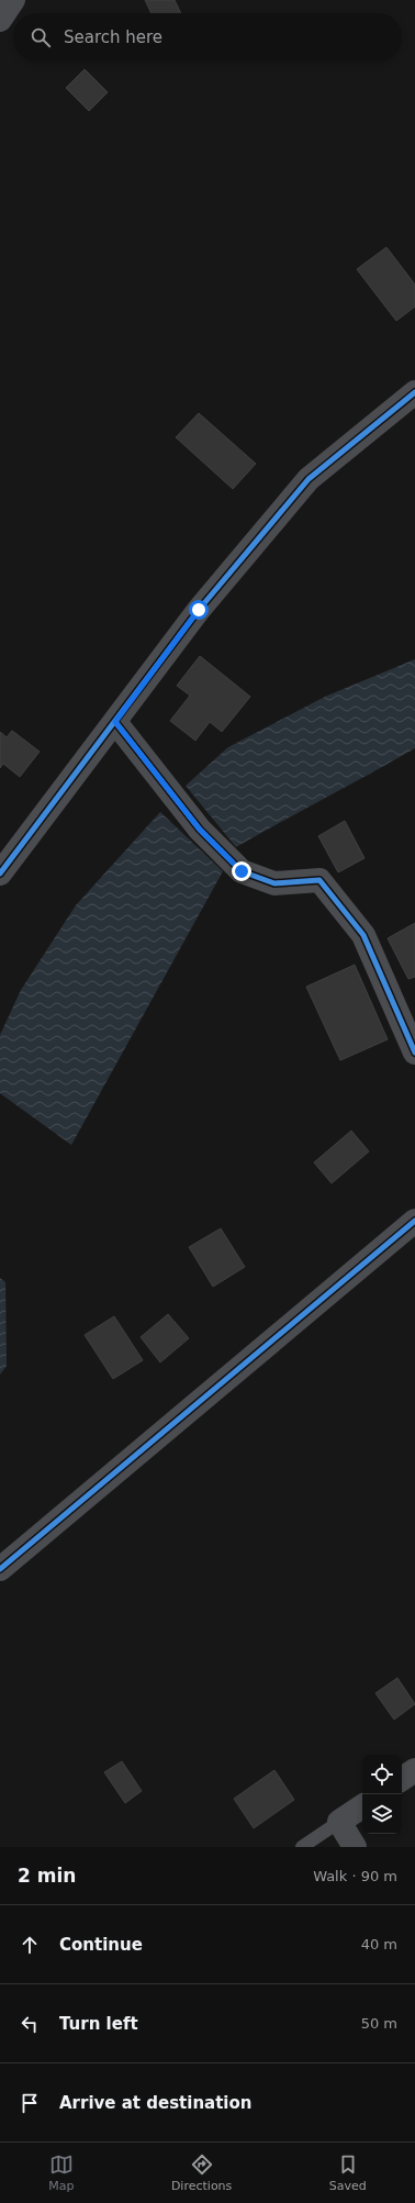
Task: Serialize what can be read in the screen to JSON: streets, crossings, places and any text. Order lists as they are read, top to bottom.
{
  "page": {
    "search": "Search here",
    "heading": ["2 min", "Walk · 90 m"],
    "list": [
      ["Continue", "40 m"],
      ["Turn left", "50 m"],
      "Arrive at destination"
    ],
    "nav": ["Map", "Directions", "Saved"]
  }
}
